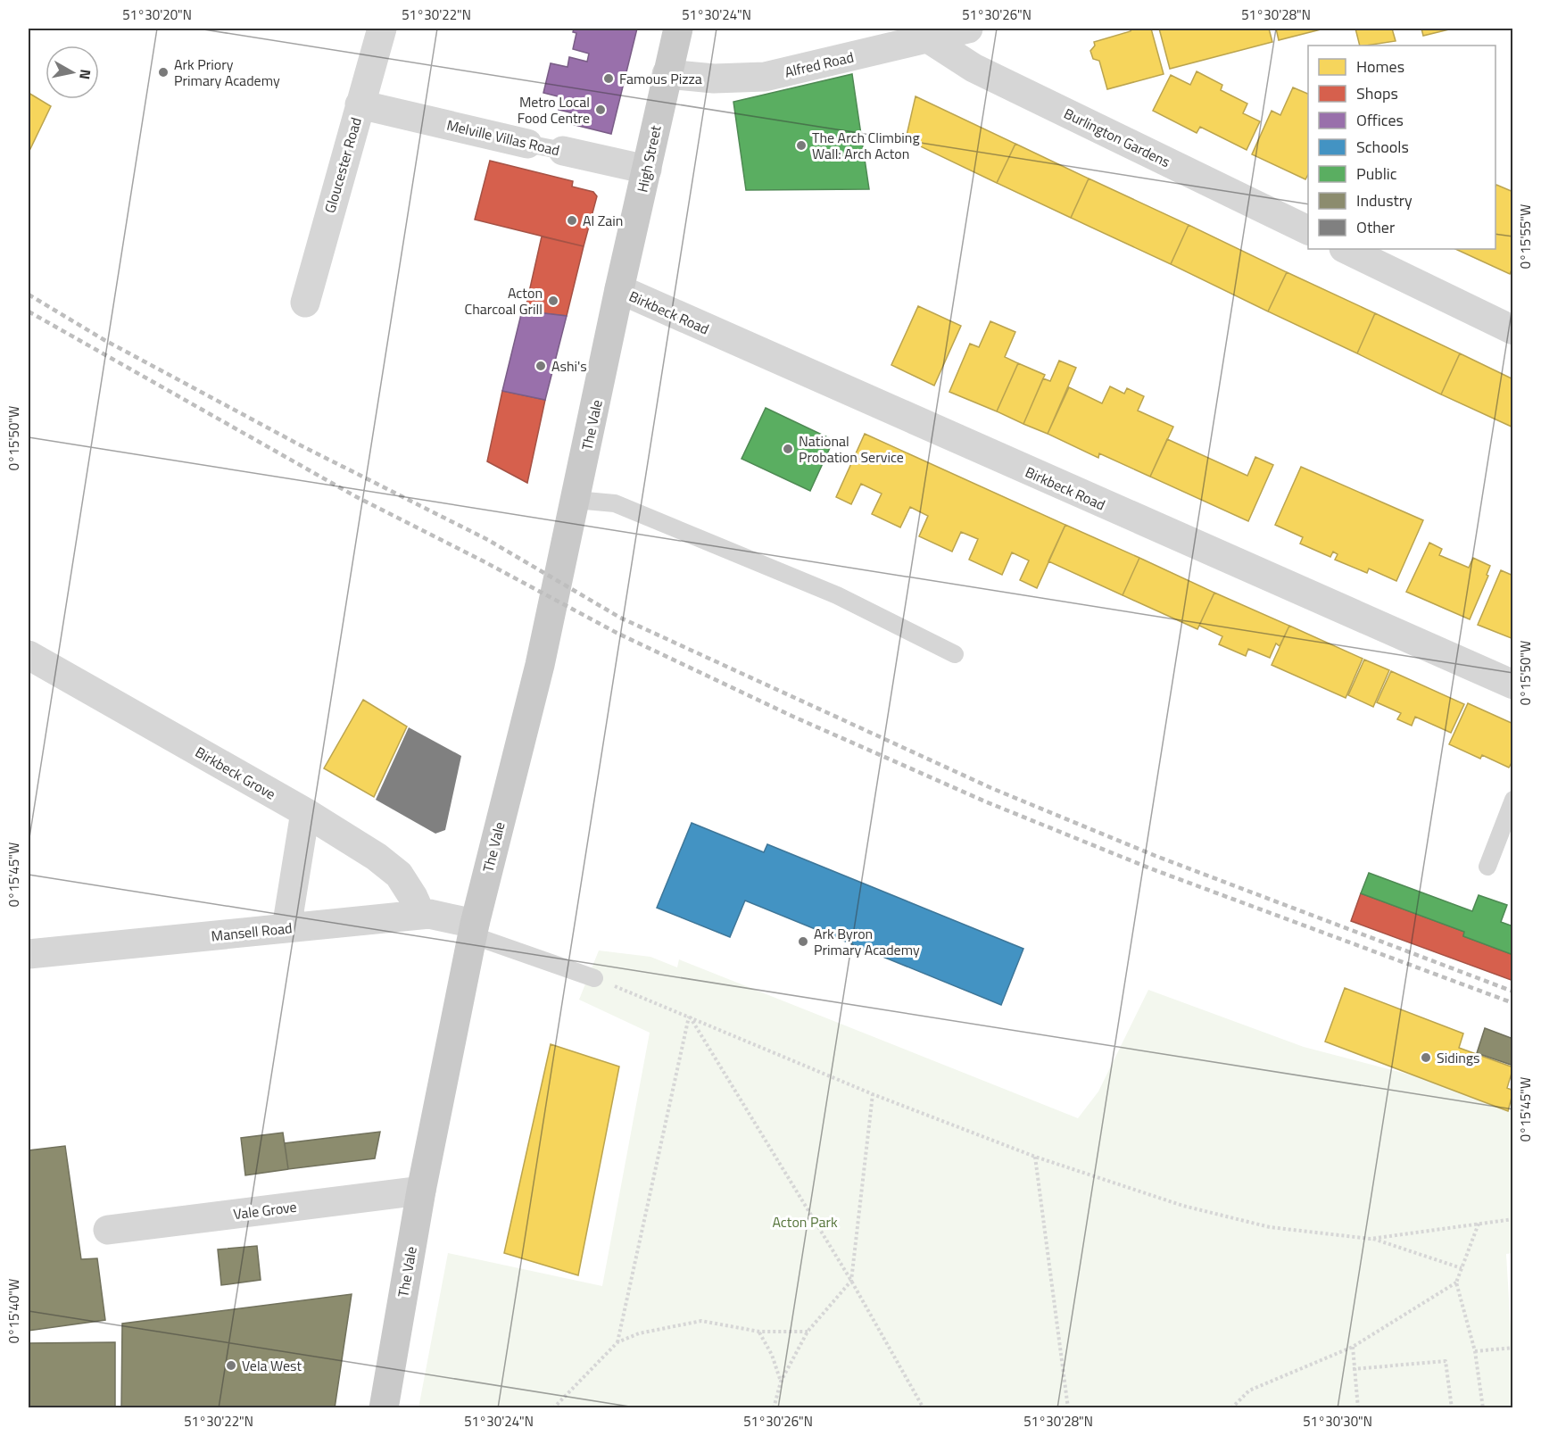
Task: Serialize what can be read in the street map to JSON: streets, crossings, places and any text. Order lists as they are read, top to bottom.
{
  "streets": {
    "main road": ["High Street", "The Vale"],
    "street": [
      "Alfred Road",
      "Melville Villas Road",
      "Burlington Gardens",
      "Gloucester Road",
      "Birkbeck Road",
      "Birkbeck Grove",
      "Mansell Road",
      "Vale Grove"
    ]
  },
  "crossings": [
    ["Alfred Road", "Burlington Gardens"],
    ["Alfred Road", "High Street"],
    ["Melville Villas Road", "High Street"],
    ["Melville Villas Road", "Gloucester Road"],
    ["High Street", "Birkbeck Road"],
    ["High Street", "The Vale"],
    ["Birkbeck Road", "The Vale"],
    ["The Vale", "Mansell Road"],
    ["The Vale", "Vale Grove"],
    ["Birkbeck Grove", "Mansell Road"]
  ],
  "parks": ["Acton Park"],
  "places": [
    "Ark Priory Primary Academy",
    "Famous Pizza",
    "Metro Local Food Centre",
    "The Arch Climbing Wall: Arch Acton",
    "Al Zain",
    "Acton Charcoal Grill",
    "Ashi's",
    "National Probation Service",
    "Ark Byron Primary Academy",
    "Sidings",
    "Vela West"
  ],
  "legend": [
    "Homes",
    "Shops",
    "Offices",
    "Schools",
    "Public",
    "Industry",
    "Other"
  ],
  "north": "right",
  "coordinates": [
    "51°30'20\"N",
    "51°30'22\"N",
    "51°30'24\"N",
    "51°30'26\"N",
    "51°30'28\"N",
    "0°15'55\"W",
    "0°15'50\"W",
    "0°15'45\"W",
    "0°15'40\"W",
    "51°30'30\"N"
  ]
}
